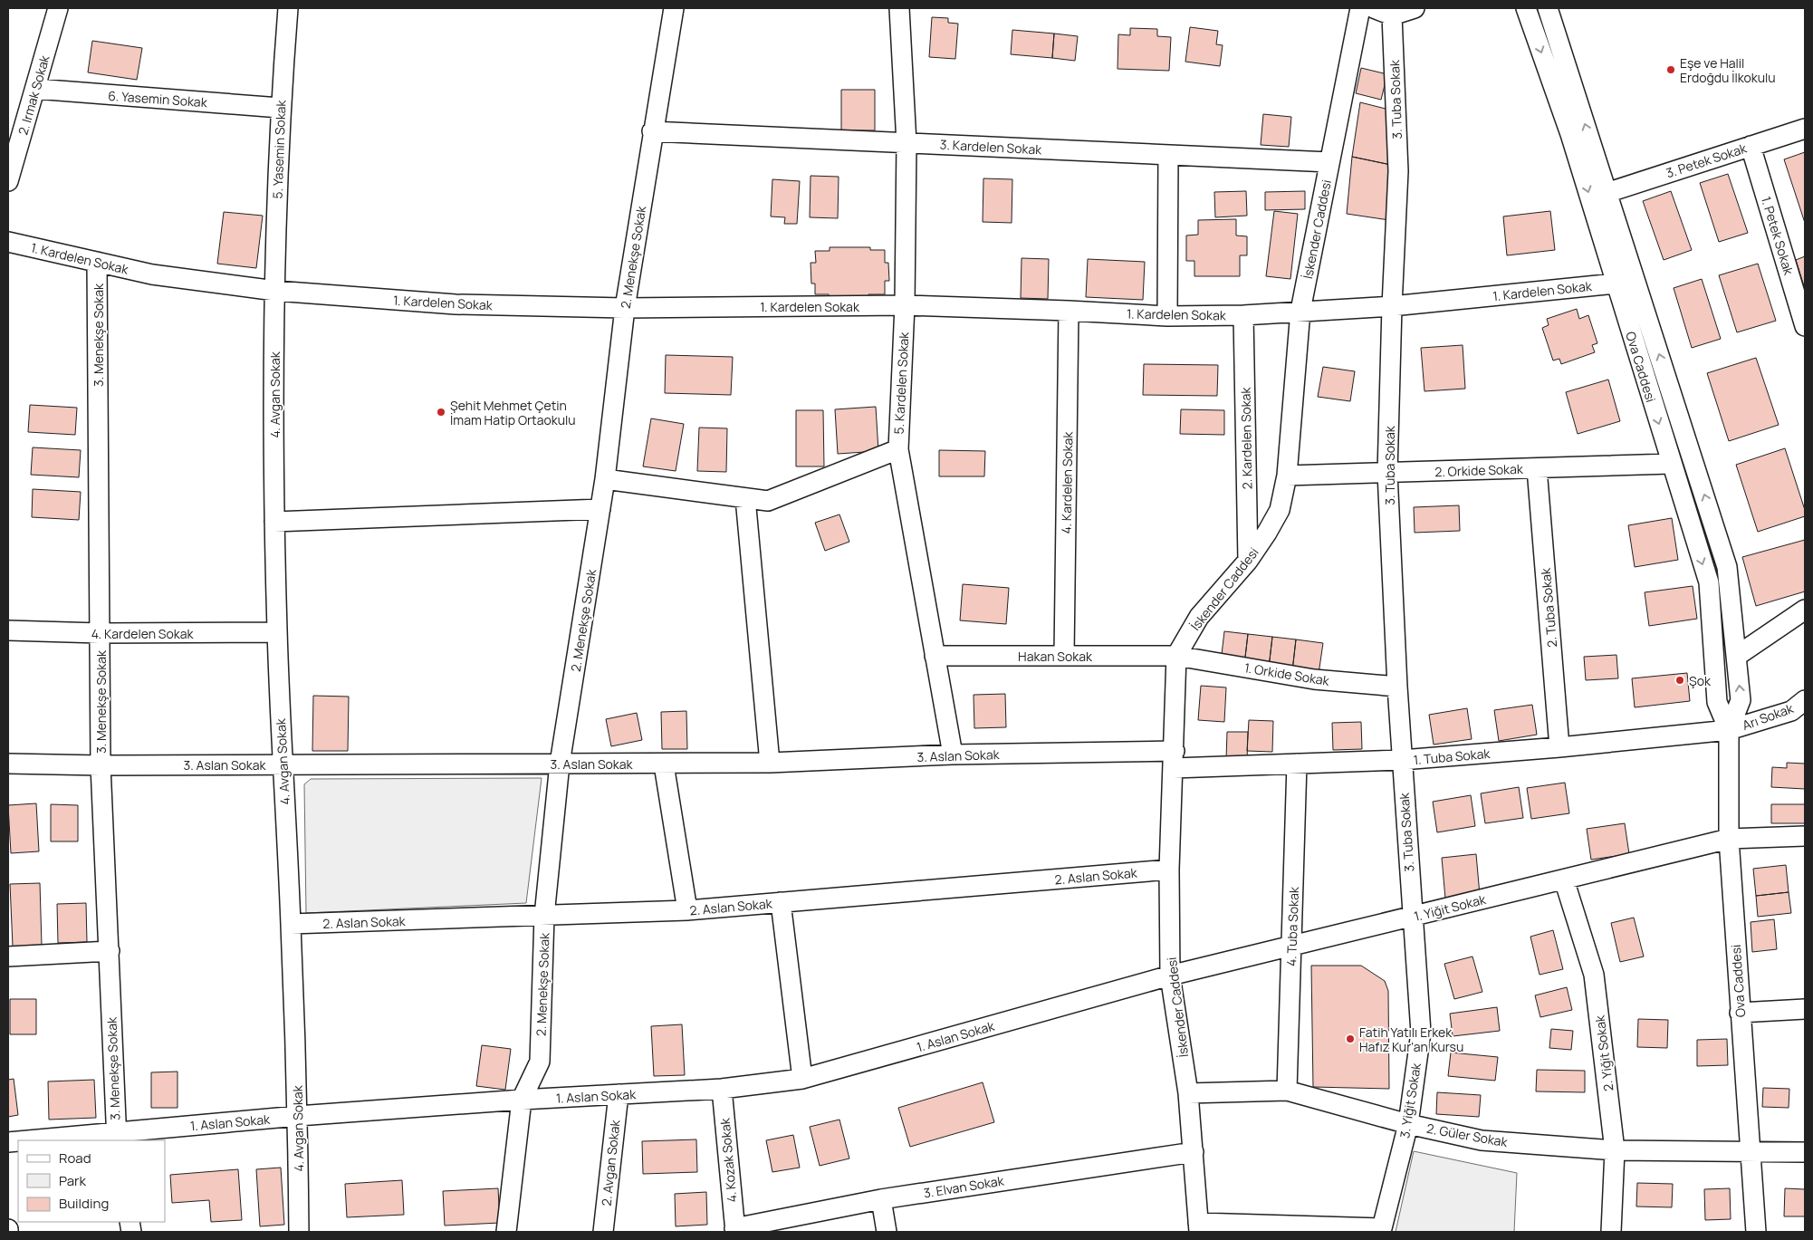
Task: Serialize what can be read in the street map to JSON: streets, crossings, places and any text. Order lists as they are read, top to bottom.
{
  "streets": {
    "street": [
      "2. Irmak Sokak",
      "6. Yasemin Sokak",
      "3. Tuba Sokak",
      "3. Kardelen Sokak",
      "5. Yasemin Sokak",
      "3. Petek Sokak",
      "İskender Caddesi",
      "1. Petek Sokak",
      "2. Menekşe Sokak",
      "1. Kardelen Sokak",
      "3. Menekşe Sokak",
      "Ova Caddesi",
      "5. Kardelen Sokak",
      "4. Avgan Sokak",
      "2. Kardelen Sokak",
      "2. Orkide Sokak",
      "4. Kardelen Sokak",
      "2. Tuba Sokak",
      "Hakan Sokak",
      "1. Orkide Sokak",
      "Arı Sokak",
      "3. Aslan Sokak",
      "1. Tuba Sokak",
      "2. Aslan Sokak",
      "1. Yiğit Sokak",
      "4. Tuba Sokak",
      "1. Aslan Sokak",
      "2. Yiğit Sokak",
      "3. Yiğit Sokak",
      "2. Güler Sokak",
      "4. Kozak Sokak",
      "2. Avgan Sokak",
      "3. Elvan Sokak"
    ]
  },
  "crossings": [
    ["2. Irmak Sokak", "6. Yasemin Sokak"],
    ["6. Yasemin Sokak", "5. Yasemin Sokak"],
    ["3. Tuba Sokak", "1. Kardelen Sokak"],
    ["3. Tuba Sokak", "2. Orkide Sokak"],
    ["3. Tuba Sokak", "1. Orkide Sokak"],
    ["3. Tuba Sokak", "1. Tuba Sokak"],
    ["3. Tuba Sokak", "1. Yiğit Sokak"],
    ["3. Tuba Sokak", "3. Yiğit Sokak"],
    ["3. Kardelen Sokak", "İskender Caddesi"],
    ["3. Kardelen Sokak", "2. Menekşe Sokak"],
    ["3. Kardelen Sokak", "5. Kardelen Sokak"],
    ["5. Yasemin Sokak", "1. Kardelen Sokak"],
    ["5. Yasemin Sokak", "4. Avgan Sokak"],
    ["3. Petek Sokak", "1. Petek Sokak"],
    ["3. Petek Sokak", "Ova Caddesi"],
    ["İskender Caddesi", "1. Kardelen Sokak"],
    ["İskender Caddesi", "2. Kardelen Sokak"],
    ["İskender Caddesi", "2. Orkide Sokak"],
    ["İskender Caddesi", "Hakan Sokak"],
    ["İskender Caddesi", "1. Orkide Sokak"],
    ["İskender Caddesi", "3. Aslan Sokak"],
    ["İskender Caddesi", "1. Tuba Sokak"],
    ["İskender Caddesi", "2. Aslan Sokak"],
    ["İskender Caddesi", "1. Yiğit Sokak"],
    ["İskender Caddesi", "1. Aslan Sokak"],
    ["İskender Caddesi", "3. Yiğit Sokak"],
    ["İskender Caddesi", "2. Güler Sokak"],
    ["İskender Caddesi", "3. Elvan Sokak"],
    ["2. Menekşe Sokak", "1. Kardelen Sokak"],
    ["2. Menekşe Sokak", "3. Aslan Sokak"],
    ["2. Menekşe Sokak", "2. Aslan Sokak"],
    ["2. Menekşe Sokak", "1. Aslan Sokak"],
    ["1. Kardelen Sokak", "3. Menekşe Sokak"],
    ["1. Kardelen Sokak", "Ova Caddesi"],
    ["1. Kardelen Sokak", "5. Kardelen Sokak"],
    ["1. Kardelen Sokak", "4. Avgan Sokak"],
    ["1. Kardelen Sokak", "2. Kardelen Sokak"],
    ["1. Kardelen Sokak", "4. Kardelen Sokak"],
    ["3. Menekşe Sokak", "4. Kardelen Sokak"],
    ["3. Menekşe Sokak", "3. Aslan Sokak"],
    ["3. Menekşe Sokak", "1. Aslan Sokak"],
    ["Ova Caddesi", "2. Orkide Sokak"],
    ["Ova Caddesi", "Arı Sokak"],
    ["Ova Caddesi", "1. Tuba Sokak"],
    ["Ova Caddesi", "1. Yiğit Sokak"],
    ["Ova Caddesi", "2. Güler Sokak"],
    ["5. Kardelen Sokak", "Hakan Sokak"],
    ["5. Kardelen Sokak", "3. Aslan Sokak"],
    ["4. Avgan Sokak", "4. Kardelen Sokak"],
    ["4. Avgan Sokak", "3. Aslan Sokak"],
    ["4. Avgan Sokak", "2. Aslan Sokak"],
    ["4. Avgan Sokak", "1. Aslan Sokak"],
    ["2. Orkide Sokak", "2. Tuba Sokak"],
    ["4. Kardelen Sokak", "Hakan Sokak"],
    ["2. Tuba Sokak", "1. Tuba Sokak"],
    ["Hakan Sokak", "1. Orkide Sokak"],
    ["Arı Sokak", "1. Tuba Sokak"],
    ["3. Aslan Sokak", "1. Tuba Sokak"],
    ["1. Tuba Sokak", "4. Tuba Sokak"],
    ["1. Yiğit Sokak", "4. Tuba Sokak"],
    ["1. Yiğit Sokak", "1. Aslan Sokak"],
    ["1. Yiğit Sokak", "2. Yiğit Sokak"],
    ["1. Yiğit Sokak", "3. Yiğit Sokak"],
    ["4. Tuba Sokak", "2. Güler Sokak"],
    ["1. Aslan Sokak", "4. Kozak Sokak"],
    ["1. Aslan Sokak", "2. Avgan Sokak"],
    ["2. Yiğit Sokak", "2. Güler Sokak"],
    ["3. Yiğit Sokak", "2. Güler Sokak"],
    ["4. Kozak Sokak", "3. Elvan Sokak"]
  ],
  "places": [
    "Eşe ve Halil Erdoğdu İlkokulu",
    "Şehit Mehmet Çetin İmam Hatip Ortaokulu",
    "Şok",
    "Fatih Yatılı Erkek Hafız Kur'an Kursu"
  ],
  "legend": ["Road", "Park", "Building"]
}
